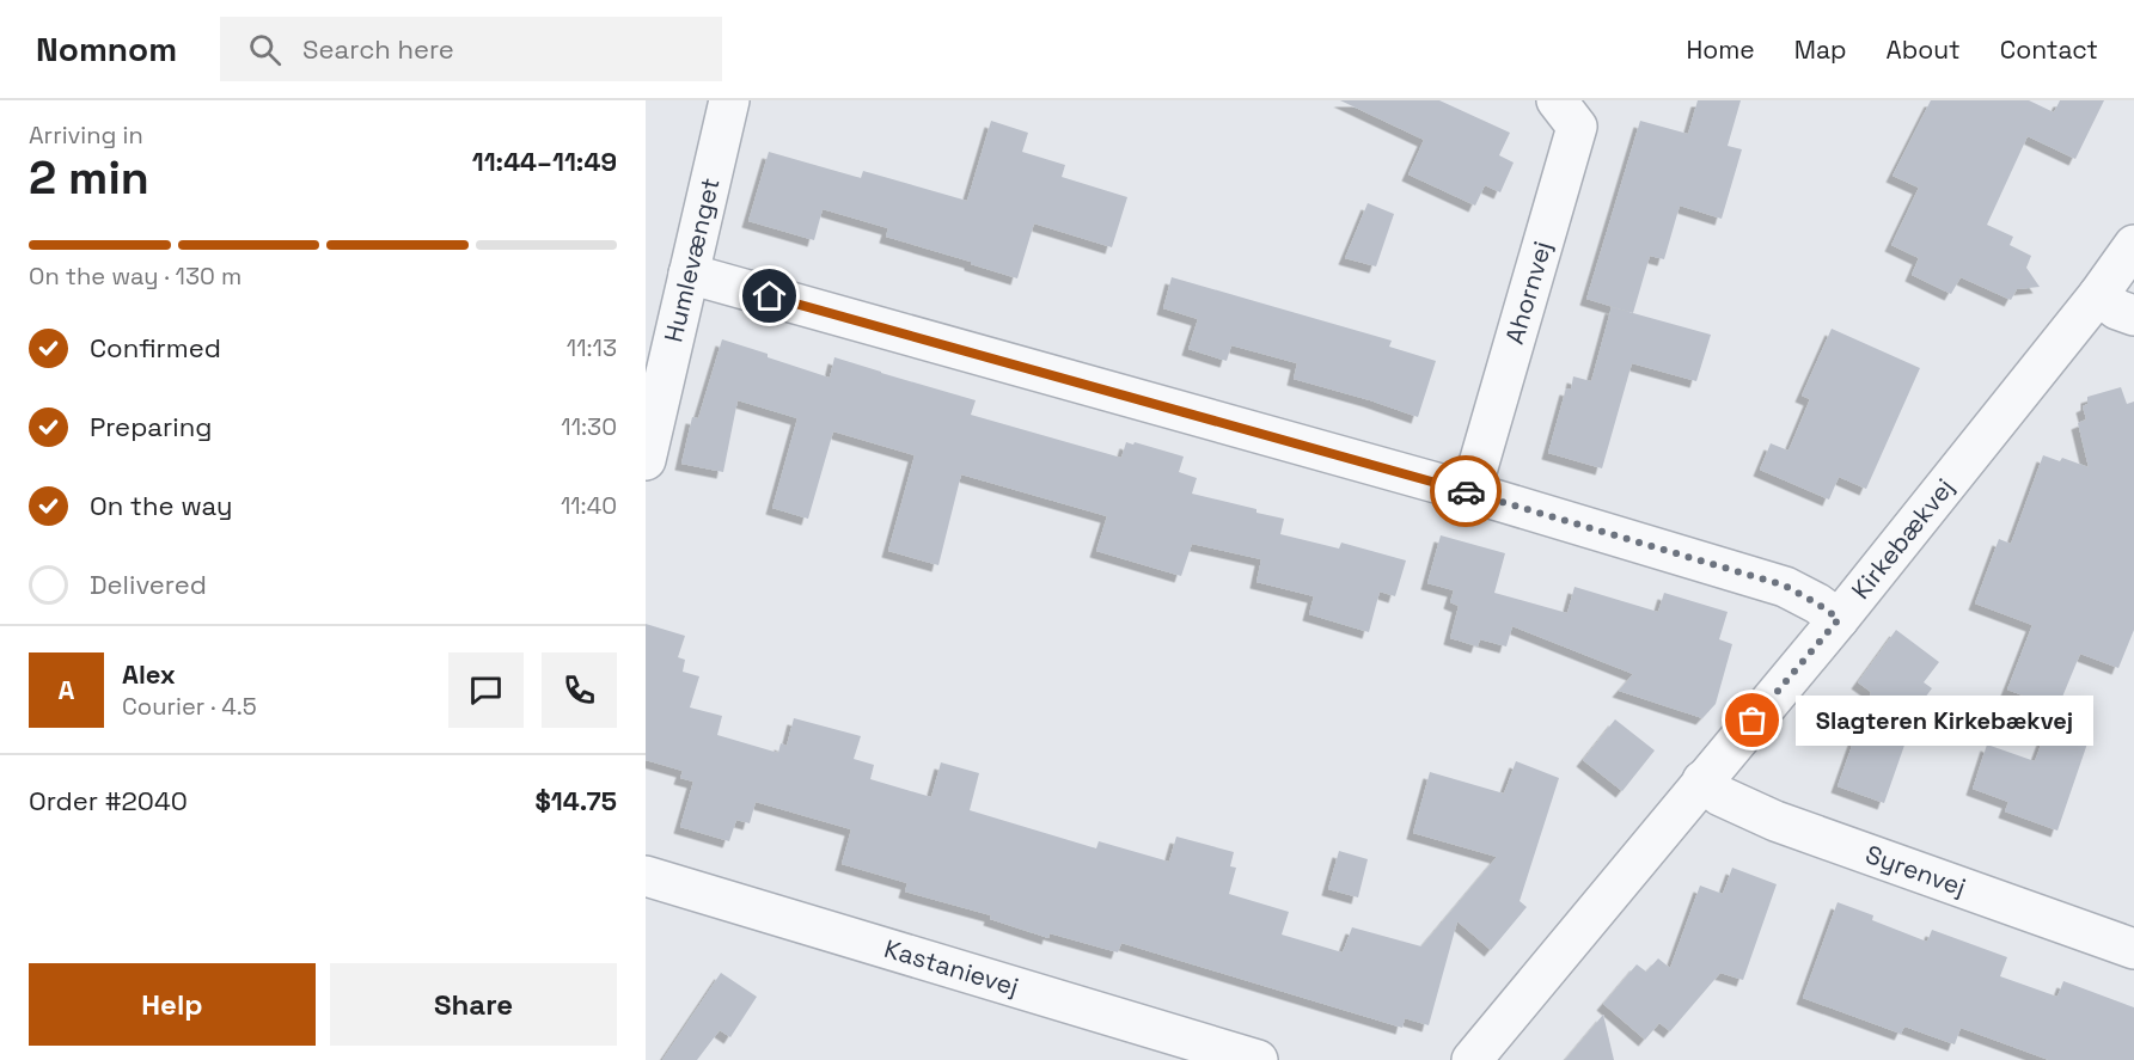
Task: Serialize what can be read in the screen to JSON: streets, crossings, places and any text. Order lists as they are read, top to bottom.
{
  "streets": {
    "street": [
      "Humlevænget",
      "Ahornvej",
      "Kirkebækvej",
      "Syrenvej",
      "Kastanievej"
    ]
  },
  "crossings": [
    ["Kirkebækvej", "Syrenvej"]
  ],
  "places": ["Slagteren Kirkebækvej"],
  "page": {
    "header": "Nomnom",
    "search": "Search here",
    "nav": [
      "Home",
      "Map",
      "About",
      "Contact"
    ],
    "heading": ["2 min", "Arriving in", "11:44–11:49"],
    "panel": [
      "Alex",
      "Courier · 4.5",
      "Order #2040",
      "$14.75"
    ],
    "bar": "On the way · 130 m",
    "list": [
      ["Confirmed", "11:13"],
      ["Preparing", "11:30"],
      ["On the way", "11:40"],
      "Delivered"
    ],
    "round": "A",
    "bubble": "Slagteren Kirkebækvej",
    "buttons": ["Help", "Share"]
  }
}
